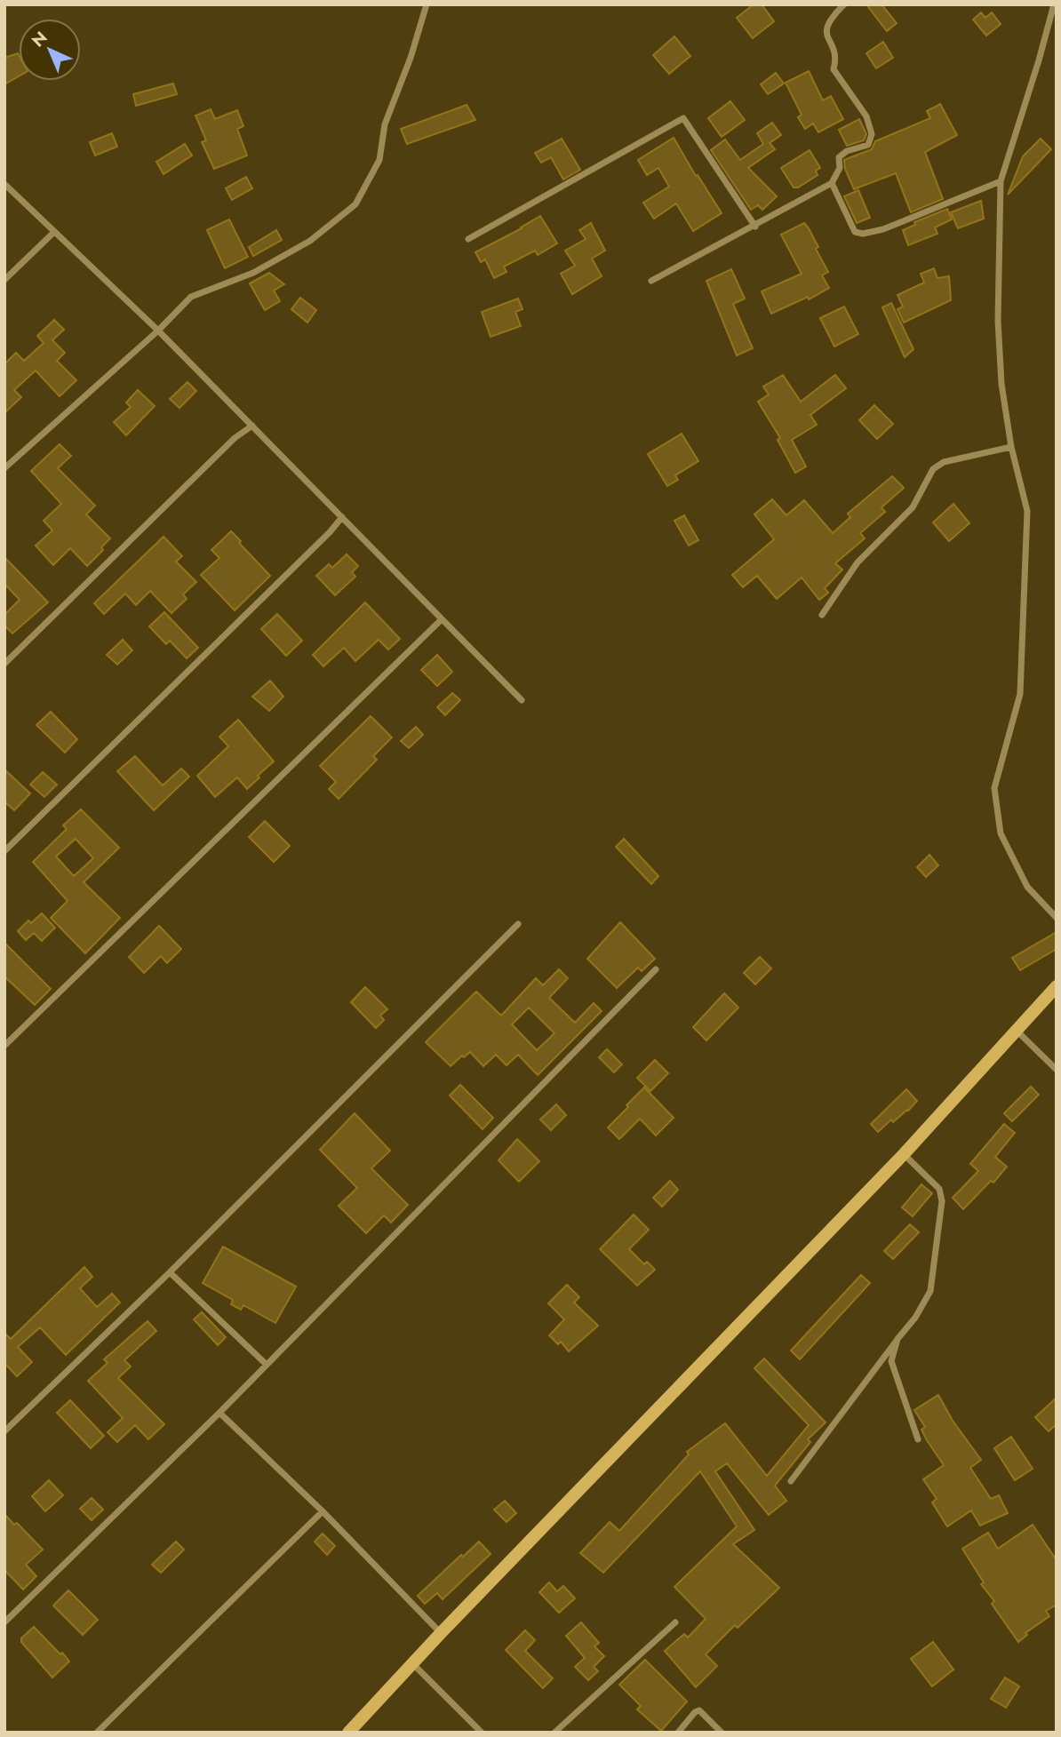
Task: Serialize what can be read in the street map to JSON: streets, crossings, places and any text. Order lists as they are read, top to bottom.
{
  "north": "top left"
}
